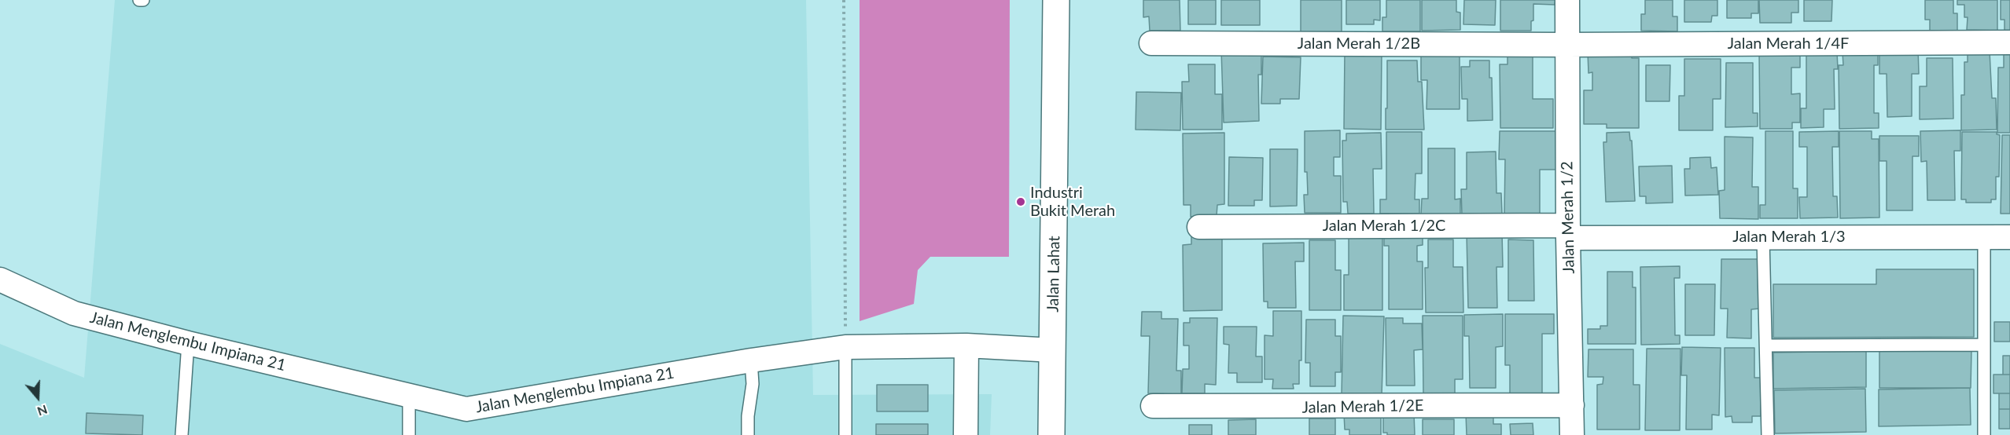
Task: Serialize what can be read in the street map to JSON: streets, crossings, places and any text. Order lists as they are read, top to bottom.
{
  "streets": {
    "main road": ["Jalan Lahat"],
    "street": [
      "Jalan Merah 1/2B",
      "Jalan Merah 1/4F",
      "Jalan Merah 1/2",
      "Jalan Merah 1/2C",
      "Jalan Merah 1/3",
      "Jalan Menglembu Impiana 21",
      "Jalan Merah 1/2E"
    ]
  },
  "crossings": [
    ["Jalan Merah 1/2B", "Jalan Merah 1/4F"],
    ["Jalan Merah 1/2B", "Jalan Merah 1/2"],
    ["Jalan Merah 1/4F", "Jalan Merah 1/2"],
    ["Jalan Merah 1/2", "Jalan Merah 1/2C"],
    ["Jalan Merah 1/2", "Jalan Merah 1/3"],
    ["Jalan Merah 1/2", "Jalan Merah 1/2E"],
    ["Jalan Merah 1/2C", "Jalan Merah 1/3"],
    ["Jalan Lahat", "Jalan Menglembu Impiana 21"]
  ],
  "places": ["Industri Bukit Merah"],
  "north": "bottom"
}
